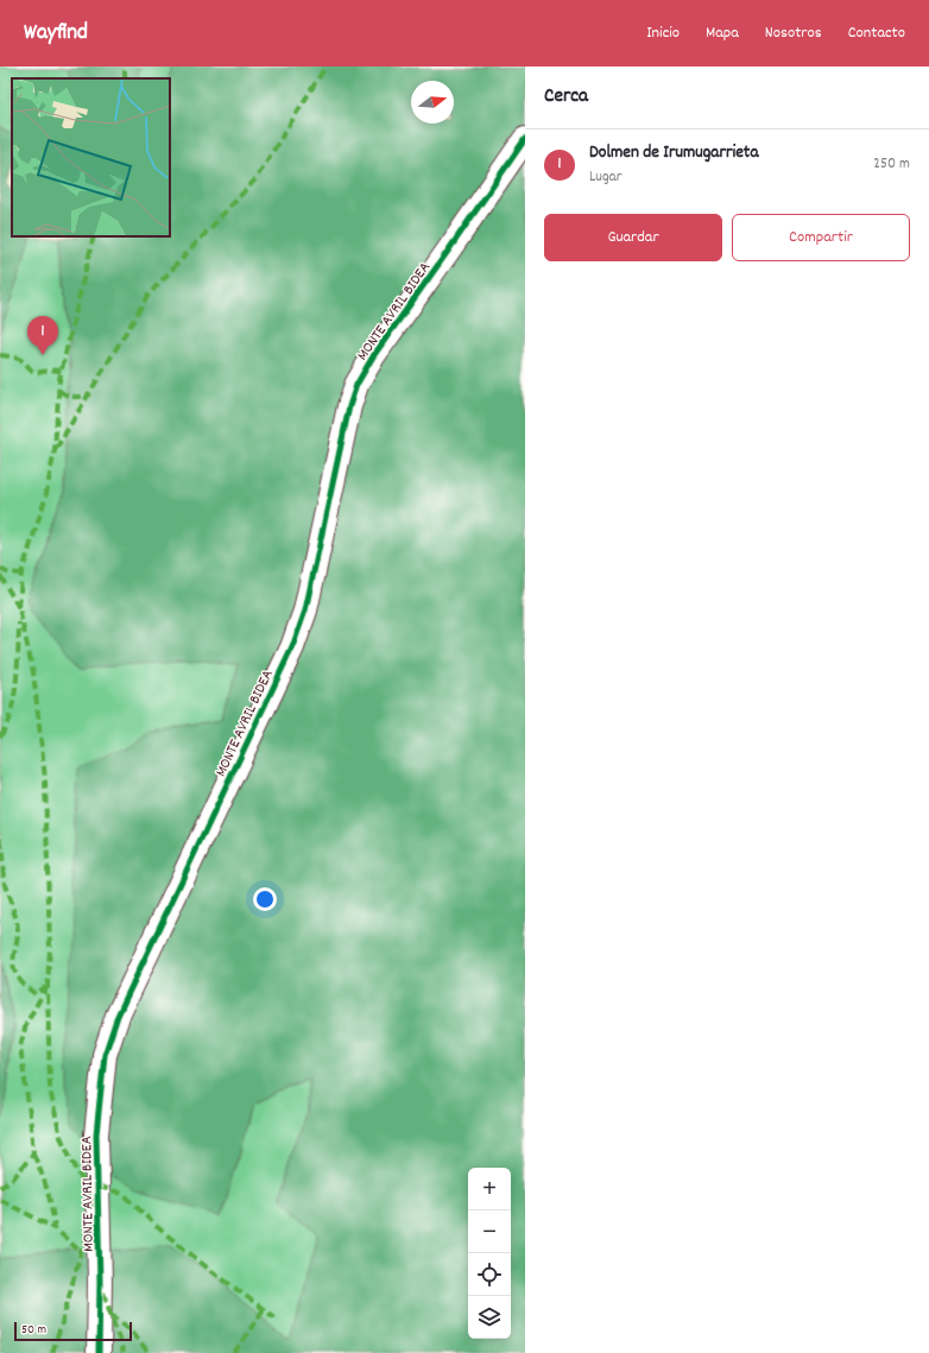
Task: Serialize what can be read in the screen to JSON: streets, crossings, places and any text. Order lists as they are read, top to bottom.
{
  "streets": {
    "street": ["MONTE AVRIL BIDEA"]
  },
  "scale_bar": "50 m",
  "north": "right",
  "page": {
    "header": "Wayfind",
    "nav": [
      "Inicio",
      "Mapa",
      "Nosotros",
      "Contacto"
    ],
    "heading": "Cerca",
    "list": [
      {
        "mark": "1",
        "name": "Dolmen de Irumugarrieta",
        "note": "Lugar",
        "value": "250 m"
      }
    ],
    "buttons": ["Guardar", "Compartir"],
    "pins": "1",
    "map_buttons": ["+", "−"],
    "scale": "50 m"
  }
}
